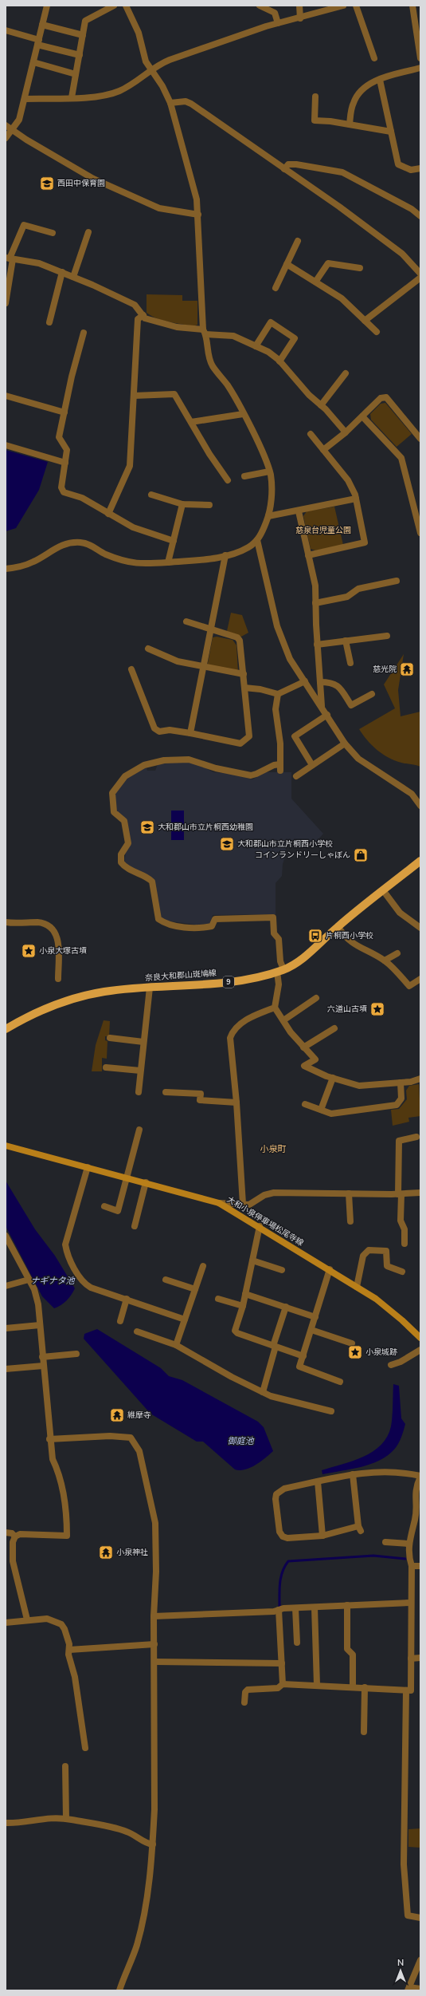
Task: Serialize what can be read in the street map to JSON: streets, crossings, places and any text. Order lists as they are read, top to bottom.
{
  "streets": {
    "main road": ["奈良大和郡山斑鳩線", "9", "大和小泉停車場松尾寺線"]
  },
  "districts": ["小泉町"],
  "water": ["ナギナタ池", "御庭池"],
  "parks": ["慈泉台児童公園"],
  "places": {
    "school or university": ["西田中保育園", "大和郡山市立片桐西幼稚園", "大和郡山市立片桐西小学校"],
    "temple": ["慈光院", "維摩寺", "小泉神社"],
    "shop": ["コインランドリーしゃぼん"],
    "bus stop": ["片桐西小学校"],
    "place": ["小泉大塚古墳", "六道山古墳", "小泉城跡"]
  },
  "north": "top"
}
